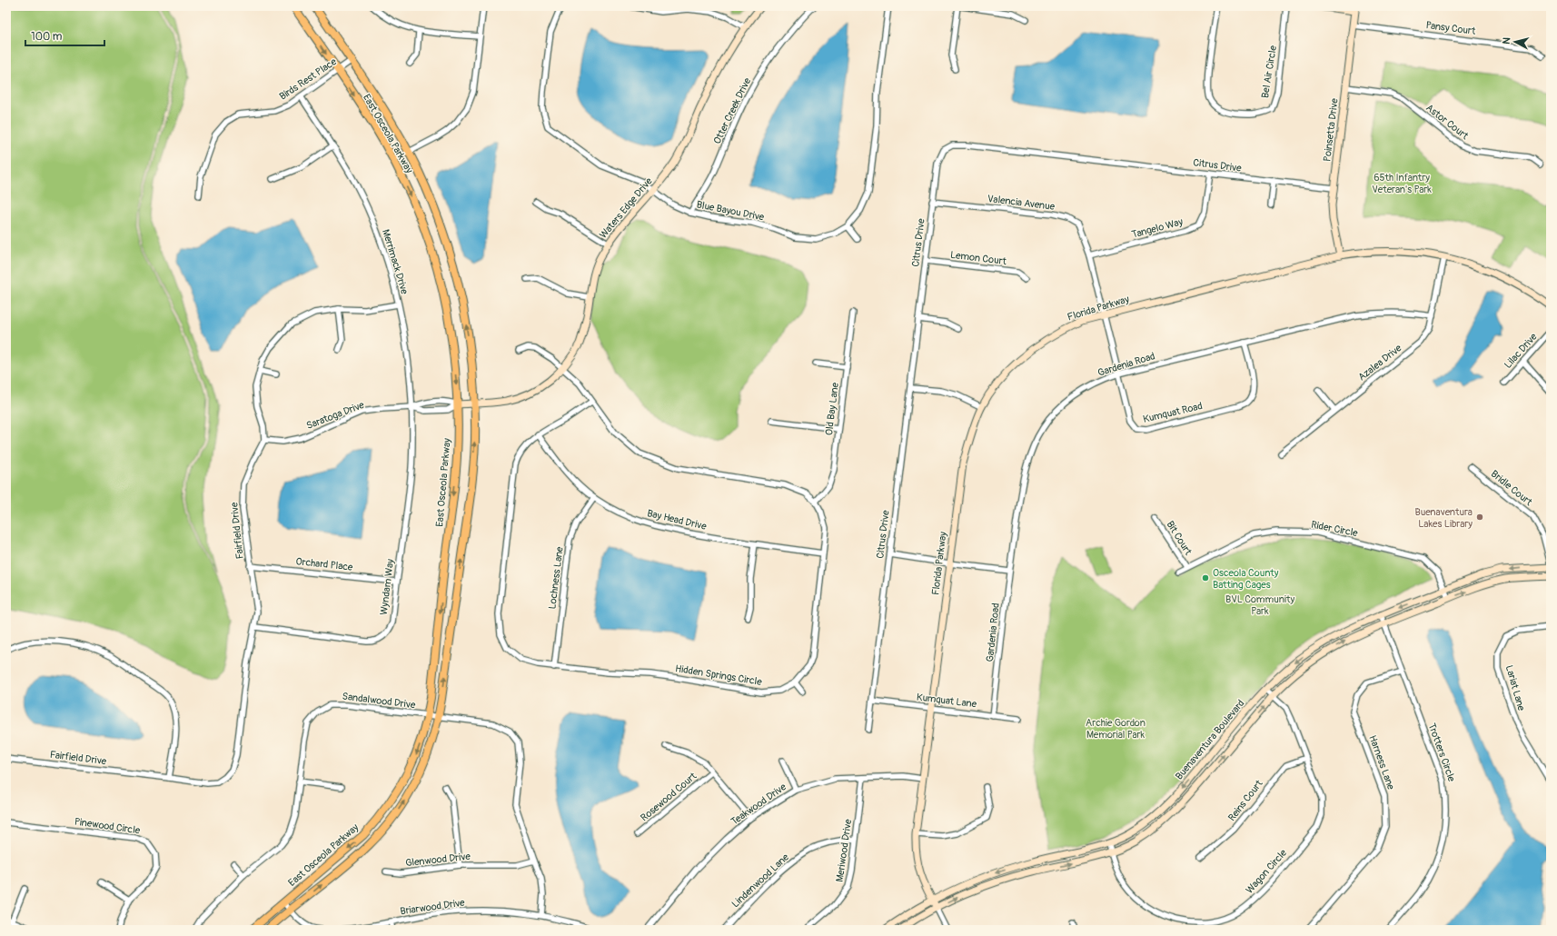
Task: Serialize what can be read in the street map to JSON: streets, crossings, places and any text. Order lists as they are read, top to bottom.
{
  "streets": {
    "main road": ["East Osceola Parkway"],
    "street": [
      "Pansy Court",
      "Bel Air Circle",
      "Birds Rest Place",
      "Otter Creek Drive",
      "Astor Court",
      "Poinsetta Drive",
      "Citrus Drive",
      "Valencia Avenue",
      "Waters Edge Drive",
      "Blue Bayou Drive",
      "Tangelo Way",
      "Lemon Court",
      "Merrimack Drive",
      "Florida Parkway",
      "Lilac Drive",
      "Azalea Drive",
      "Gardenia Road",
      "Old Bay Lane",
      "Kumquat Road",
      "Saratoga Drive",
      "Bridle Court",
      "Bay Head Drive",
      "Rider Circle",
      "Fairfield Drive",
      "Bit Court",
      "Orchard Place",
      "Lochness Lane",
      "Wyndam Way",
      "Hidden Springs Circle",
      "Lariat Lane",
      "Sandalwood Drive",
      "Kumquat Lane",
      "Buenaventura Boulevard",
      "Trotters Circle",
      "Harness Lane",
      "Rosewood Court",
      "Reins Court",
      "Teakwood Drive",
      "Pinewood Circle",
      "Meriwood Drive",
      "Glenwood Drive",
      "Wagon Circle",
      "Lindenwood Lane",
      "Briarwood Drive"
    ]
  },
  "crossings": [
    ["Pansy Court", "Poinsetta Drive"],
    ["Birds Rest Place", "East Osceola Parkway"],
    ["Birds Rest Place", "Merrimack Drive"],
    ["Otter Creek Drive", "Blue Bayou Drive"],
    ["Astor Court", "Poinsetta Drive"],
    ["Poinsetta Drive", "Citrus Drive"],
    ["Poinsetta Drive", "Florida Parkway"],
    ["East Osceola Parkway", "Waters Edge Drive"],
    ["East Osceola Parkway", "Sandalwood Drive"],
    ["East Osceola Parkway", "Briarwood Drive"],
    ["Citrus Drive", "Valencia Avenue"],
    ["Citrus Drive", "Tangelo Way"],
    ["Citrus Drive", "Lemon Court"],
    ["Citrus Drive", "Kumquat Lane"],
    ["Valencia Avenue", "Tangelo Way"],
    ["Valencia Avenue", "Florida Parkway"],
    ["Valencia Avenue", "Kumquat Road"],
    ["Waters Edge Drive", "Blue Bayou Drive"],
    ["Waters Edge Drive", "Merrimack Drive"],
    ["Waters Edge Drive", "Saratoga Drive"],
    ["Waters Edge Drive", "Wyndam Way"],
    ["Merrimack Drive", "Saratoga Drive"],
    ["Merrimack Drive", "Wyndam Way"],
    ["Florida Parkway", "Azalea Drive"],
    ["Florida Parkway", "Kumquat Road"],
    ["Florida Parkway", "Kumquat Lane"],
    ["Florida Parkway", "Buenaventura Boulevard"],
    ["Florida Parkway", "Teakwood Drive"],
    ["Azalea Drive", "Gardenia Road"],
    ["Gardenia Road", "Kumquat Road"],
    ["Gardenia Road", "Kumquat Lane"],
    ["Old Bay Lane", "Hidden Springs Circle"],
    ["Saratoga Drive", "Fairfield Drive"],
    ["Saratoga Drive", "Wyndam Way"],
    ["Bridle Court", "Buenaventura Boulevard"],
    ["Bay Head Drive", "Lochness Lane"],
    ["Bay Head Drive", "Hidden Springs Circle"],
    ["Rider Circle", "Bit Court"],
    ["Rider Circle", "Buenaventura Boulevard"],
    ["Fairfield Drive", "Orchard Place"],
    ["Fairfield Drive", "Wyndam Way"],
    ["Orchard Place", "Wyndam Way"],
    ["Lochness Lane", "Hidden Springs Circle"],
    ["Sandalwood Drive", "Glenwood Drive"],
    ["Sandalwood Drive", "Briarwood Drive"],
    ["Buenaventura Boulevard", "Trotters Circle"],
    ["Buenaventura Boulevard", "Wagon Circle"],
    ["Trotters Circle", "Harness Lane"],
    ["Reins Court", "Wagon Circle"],
    ["Teakwood Drive", "Meriwood Drive"],
    ["Meriwood Drive", "Lindenwood Lane"]
  ],
  "parks": ["65th Infantry Veteran's Park", "BVL Community Park", "Archie Gordon Memorial Park"],
  "places": ["Buenaventura Lakes Library", "Osceola County Batting Cages"],
  "scale_bar": "100 m",
  "north": "left"
}
